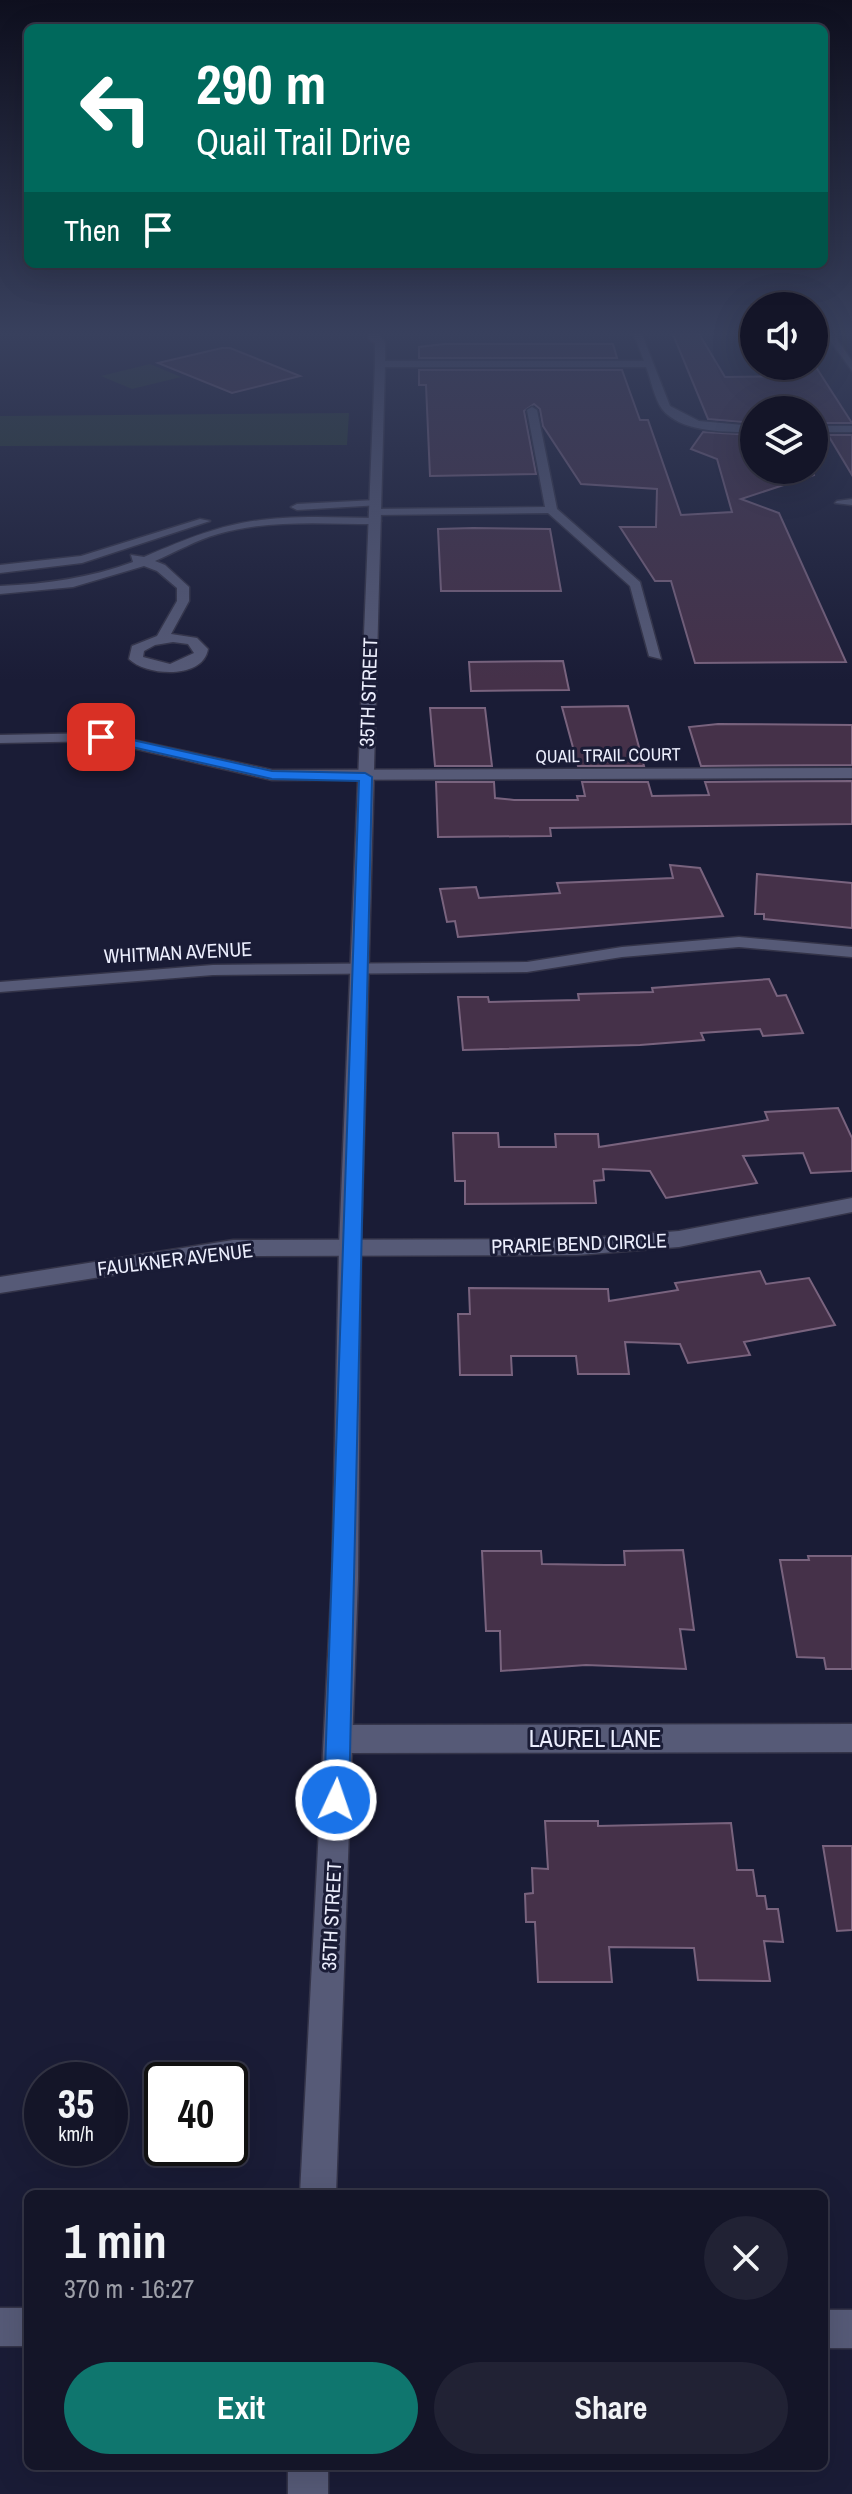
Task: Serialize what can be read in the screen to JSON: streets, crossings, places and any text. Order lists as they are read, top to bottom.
{
  "streets": {
    "street": [
      "35TH STREET",
      "QUAIL TRAIL COURT",
      "WHITMAN AVENUE",
      "PRARIE BEND CIRCLE",
      "FAULKNER AVENUE",
      "LAUREL LANE"
    ]
  },
  "crossings": [
    ["35TH STREET", "QUAIL TRAIL COURT"],
    ["35TH STREET", "WHITMAN AVENUE"],
    ["35TH STREET", "PRARIE BEND CIRCLE"],
    ["35TH STREET", "FAULKNER AVENUE"],
    ["35TH STREET", "LAUREL LANE"],
    ["PRARIE BEND CIRCLE", "FAULKNER AVENUE"]
  ],
  "page": {
    "turn": ["290 m", "Quail Trail Drive"],
    "then": "Then",
    "speed": "35 km/h",
    "limit": "40",
    "heading": ["1 min", "370 m · 16:27"],
    "buttons": ["Exit", "Share"]
  }
}
